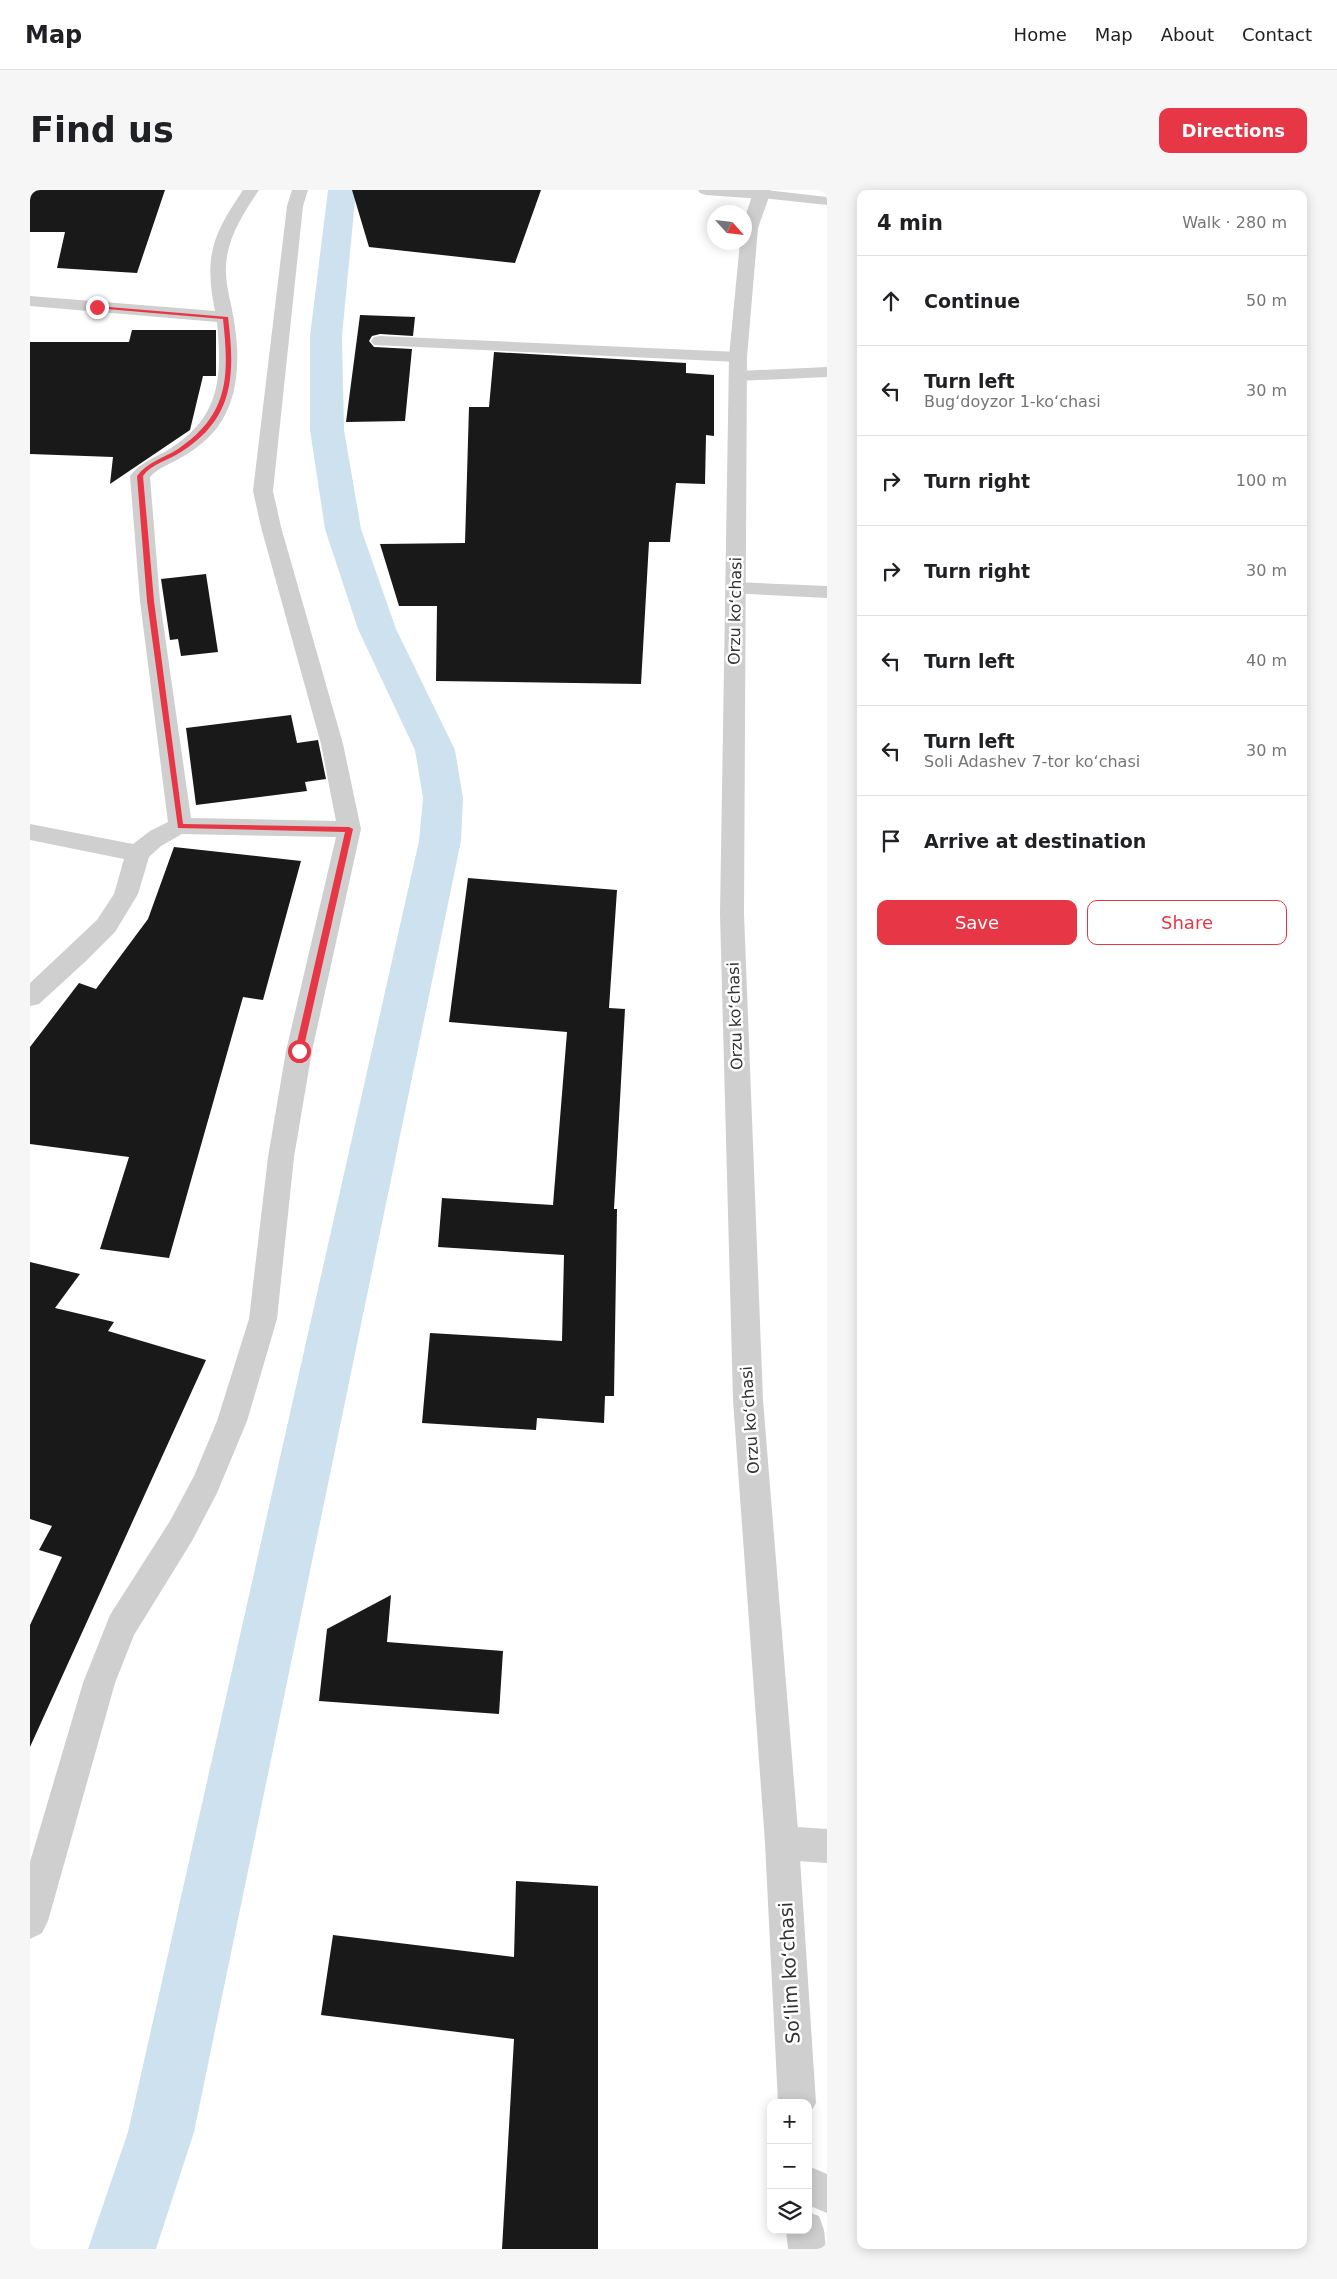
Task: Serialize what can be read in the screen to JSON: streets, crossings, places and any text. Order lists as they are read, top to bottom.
{
  "streets": {
    "street": ["Orzu koʻchasi", "Soʻlim koʻchasi"]
  },
  "crossings": [
    ["Orzu koʻchasi", "Soʻlim koʻchasi"]
  ],
  "north": "bottom right",
  "page": {
    "header": "Map",
    "nav": [
      "Home",
      "Map",
      "About",
      "Contact"
    ],
    "buttons": [
      "Directions",
      ["Save", "Share"]
    ],
    "title": "Find us",
    "heading": ["4 min", "Walk · 280 m"],
    "list": [
      ["Continue", "50 m"],
      ["Turn left", "Bugʻdoyzor 1-koʻchasi", "30 m"],
      ["Turn right", "100 m"],
      ["Turn right", "30 m"],
      ["Turn left", "40 m"],
      ["Turn left", "Soli Adashev 7-tor koʻchasi", "30 m"],
      "Arrive at destination"
    ],
    "map_buttons": ["+", "−"]
  }
}
